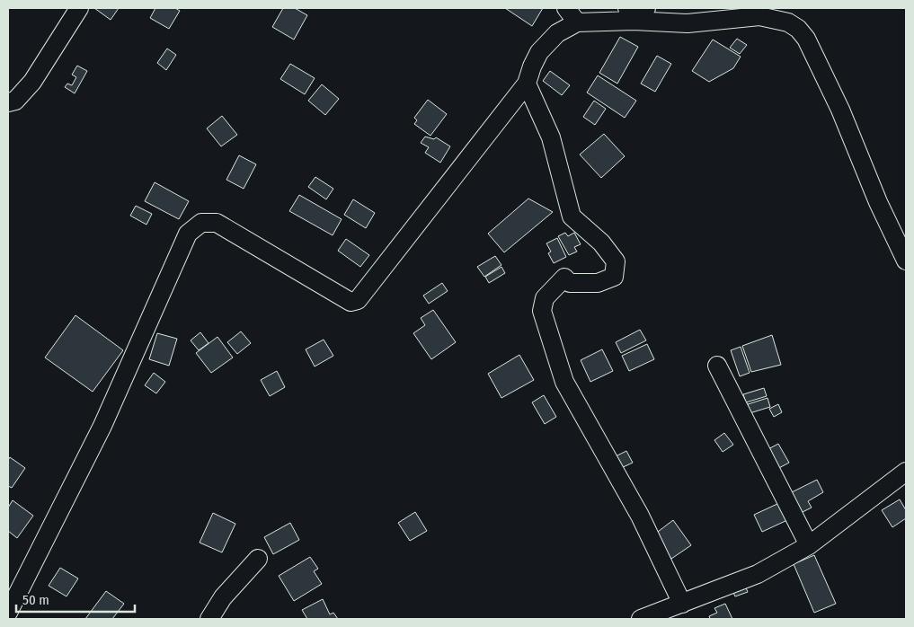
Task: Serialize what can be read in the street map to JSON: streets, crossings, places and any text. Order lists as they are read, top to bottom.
{
  "scale_bar": "50 m"
}
